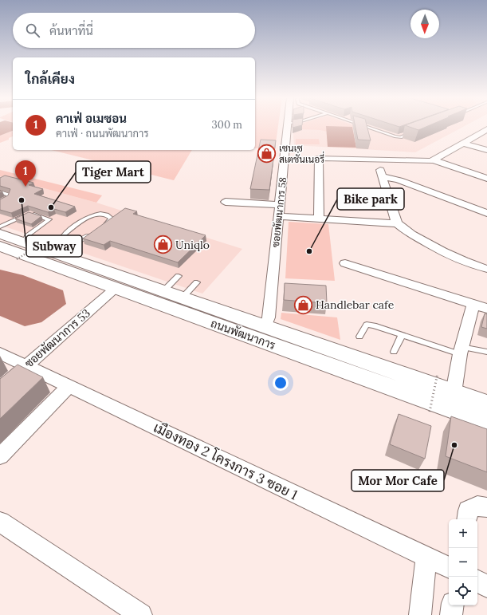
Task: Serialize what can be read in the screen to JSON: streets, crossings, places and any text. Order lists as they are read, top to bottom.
{
  "streets": {
    "main road": ["ถนนพัฒนาการ"],
    "street": ["ซอยพัฒนาการ 58", "ซอยพัฒนาการ 53", "เมืองทอง 2 โครงการ 3 ซอย 1"]
  },
  "crossings": [
    ["ซอยพัฒนาการ 58", "ถนนพัฒนาการ"],
    ["ถนนพัฒนาการ", "ซอยพัฒนาการ 53"],
    ["ซอยพัฒนาการ 53", "เมืองทอง 2 โครงการ 3 ซอย 1"]
  ],
  "places": {
    "shop": ["เซนเซ สเตชั่นเนอรี่", "Uniqlo", "Handlebar cafe"],
    "other": [
      "Subway",
      "Tiger Mart",
      "Bike park",
      "Mor Mor Cafe"
    ]
  },
  "north": "bottom",
  "page": {
    "search": "ค้นหาที่นี่",
    "heading": "ใกล้เคียง",
    "list": [
      {
        "mark": "1",
        "name": "คาเฟ่ อเมซอน",
        "note": "คาเฟ่ · ถนนพัฒนาการ",
        "value": "300 m"
      }
    ],
    "pins": "1",
    "map_buttons": ["+", "−"]
  }
}
